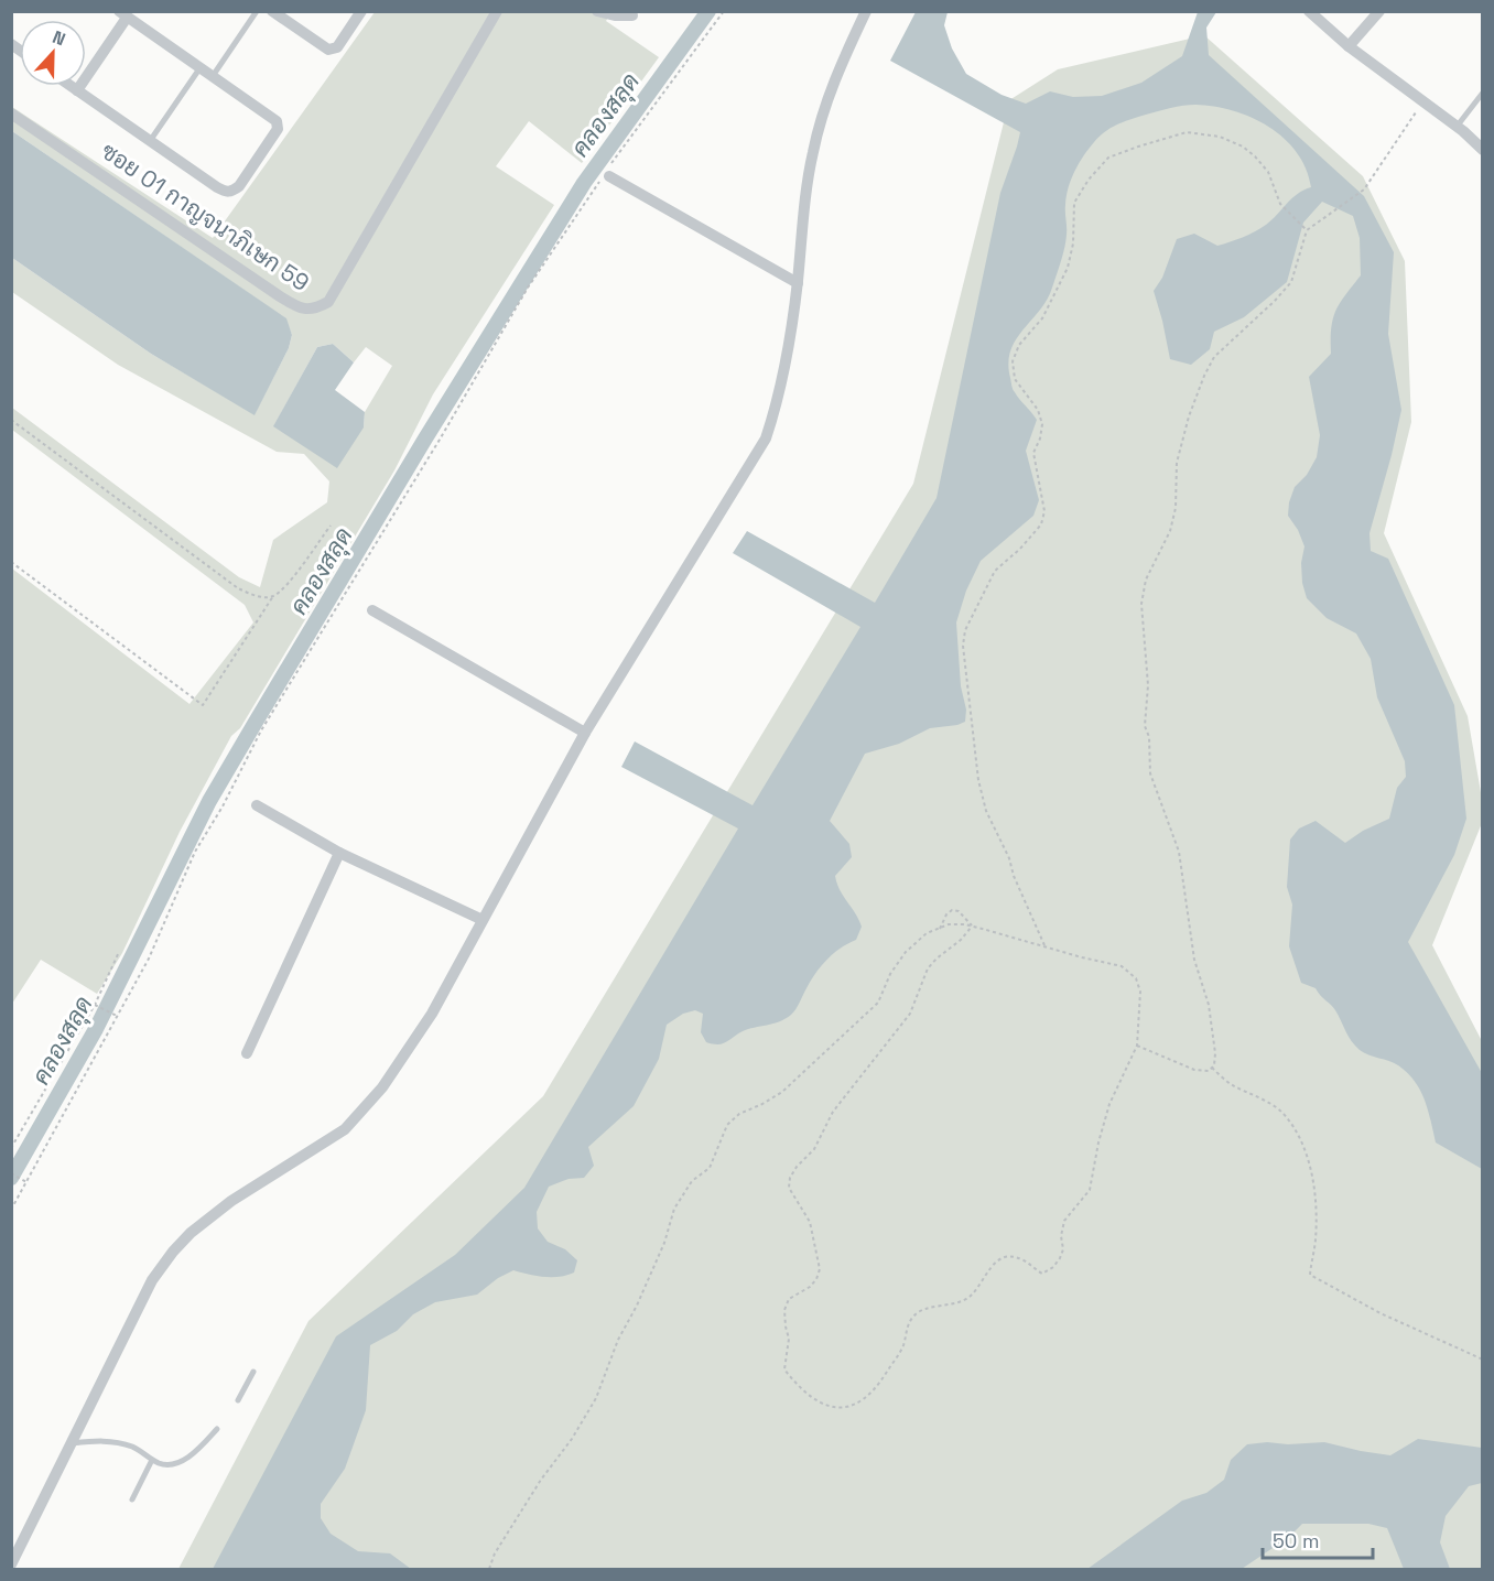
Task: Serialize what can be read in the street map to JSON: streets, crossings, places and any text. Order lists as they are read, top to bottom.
{
  "streets": {
    "street": ["ซอย 01 กาญจนาภิเษก 59"]
  },
  "water": ["คลองสลุด"],
  "scale_bar": "50 m",
  "north": "top"
}
